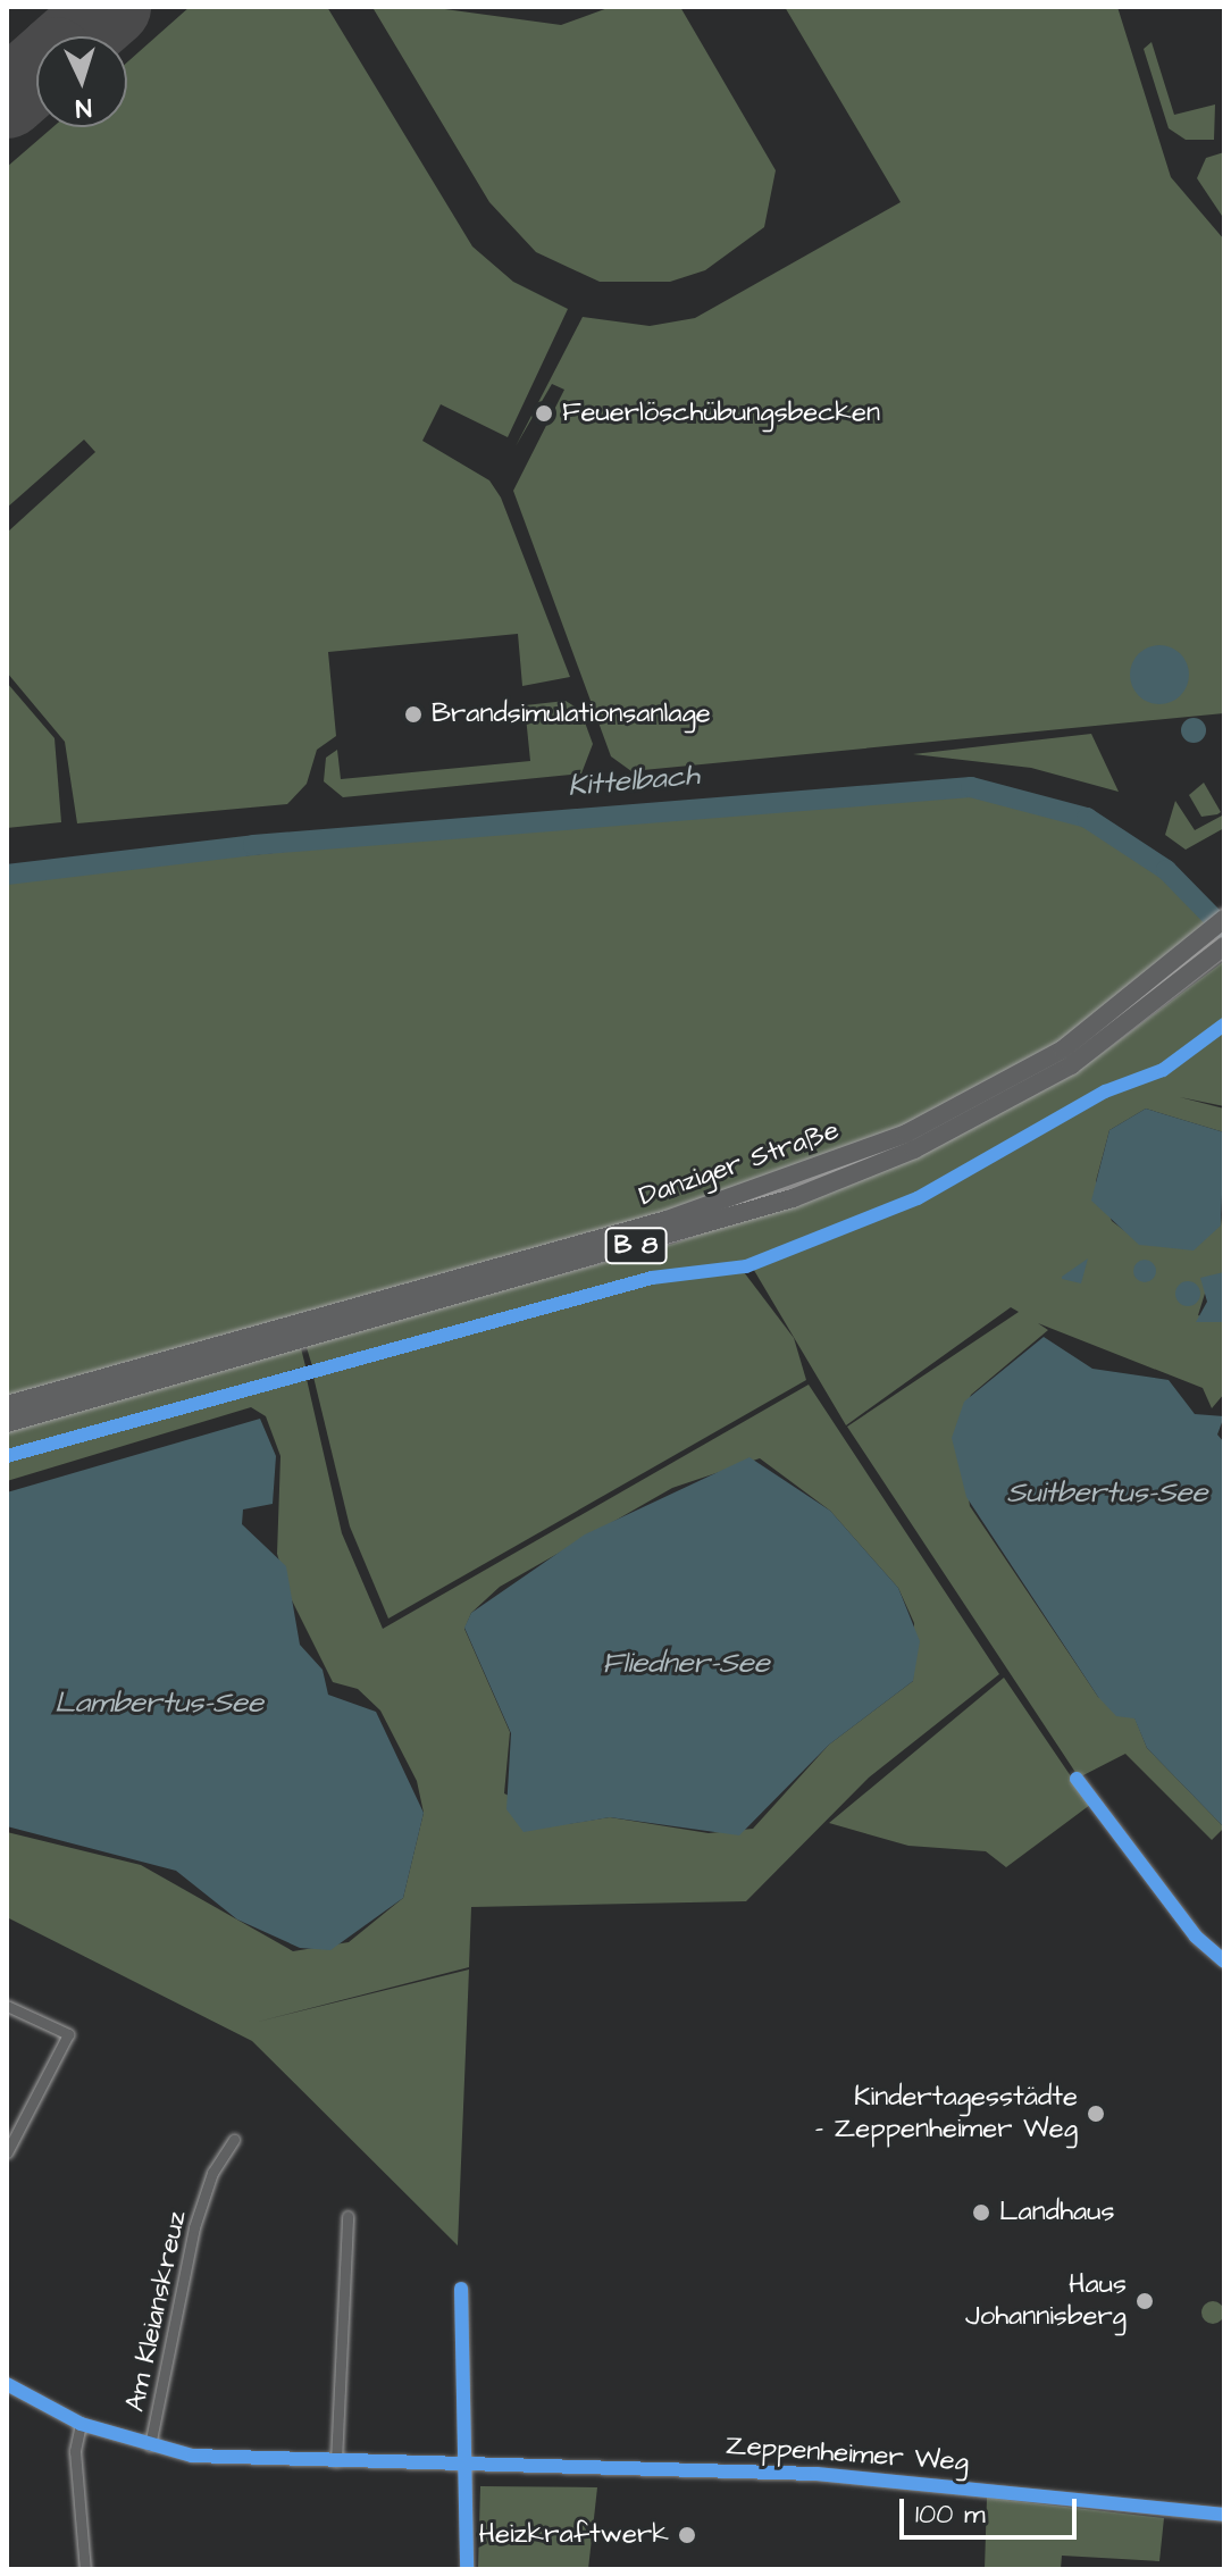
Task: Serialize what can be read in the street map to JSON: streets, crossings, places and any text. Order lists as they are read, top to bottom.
{
  "streets": {
    "highway": ["Danziger Straße", "B 8"],
    "street": ["Am Kleianskreuz", "Zeppenheimer Weg"]
  },
  "crossings": [
    ["Am Kleianskreuz", "Zeppenheimer Weg"]
  ],
  "water": [
    "Kittelbach",
    "Suitbertus-See",
    "Fliedner-See",
    "Lambertus-See"
  ],
  "places": [
    "Feuerlöschübungsbecken",
    "Brandsimulationsanlage",
    "Kindertagesstädte - Zeppenheimer Weg",
    "Landhaus",
    "Haus Johannisberg",
    "Heizkraftwerk"
  ],
  "scale_bar": "100 m",
  "north": "bottom"
}
